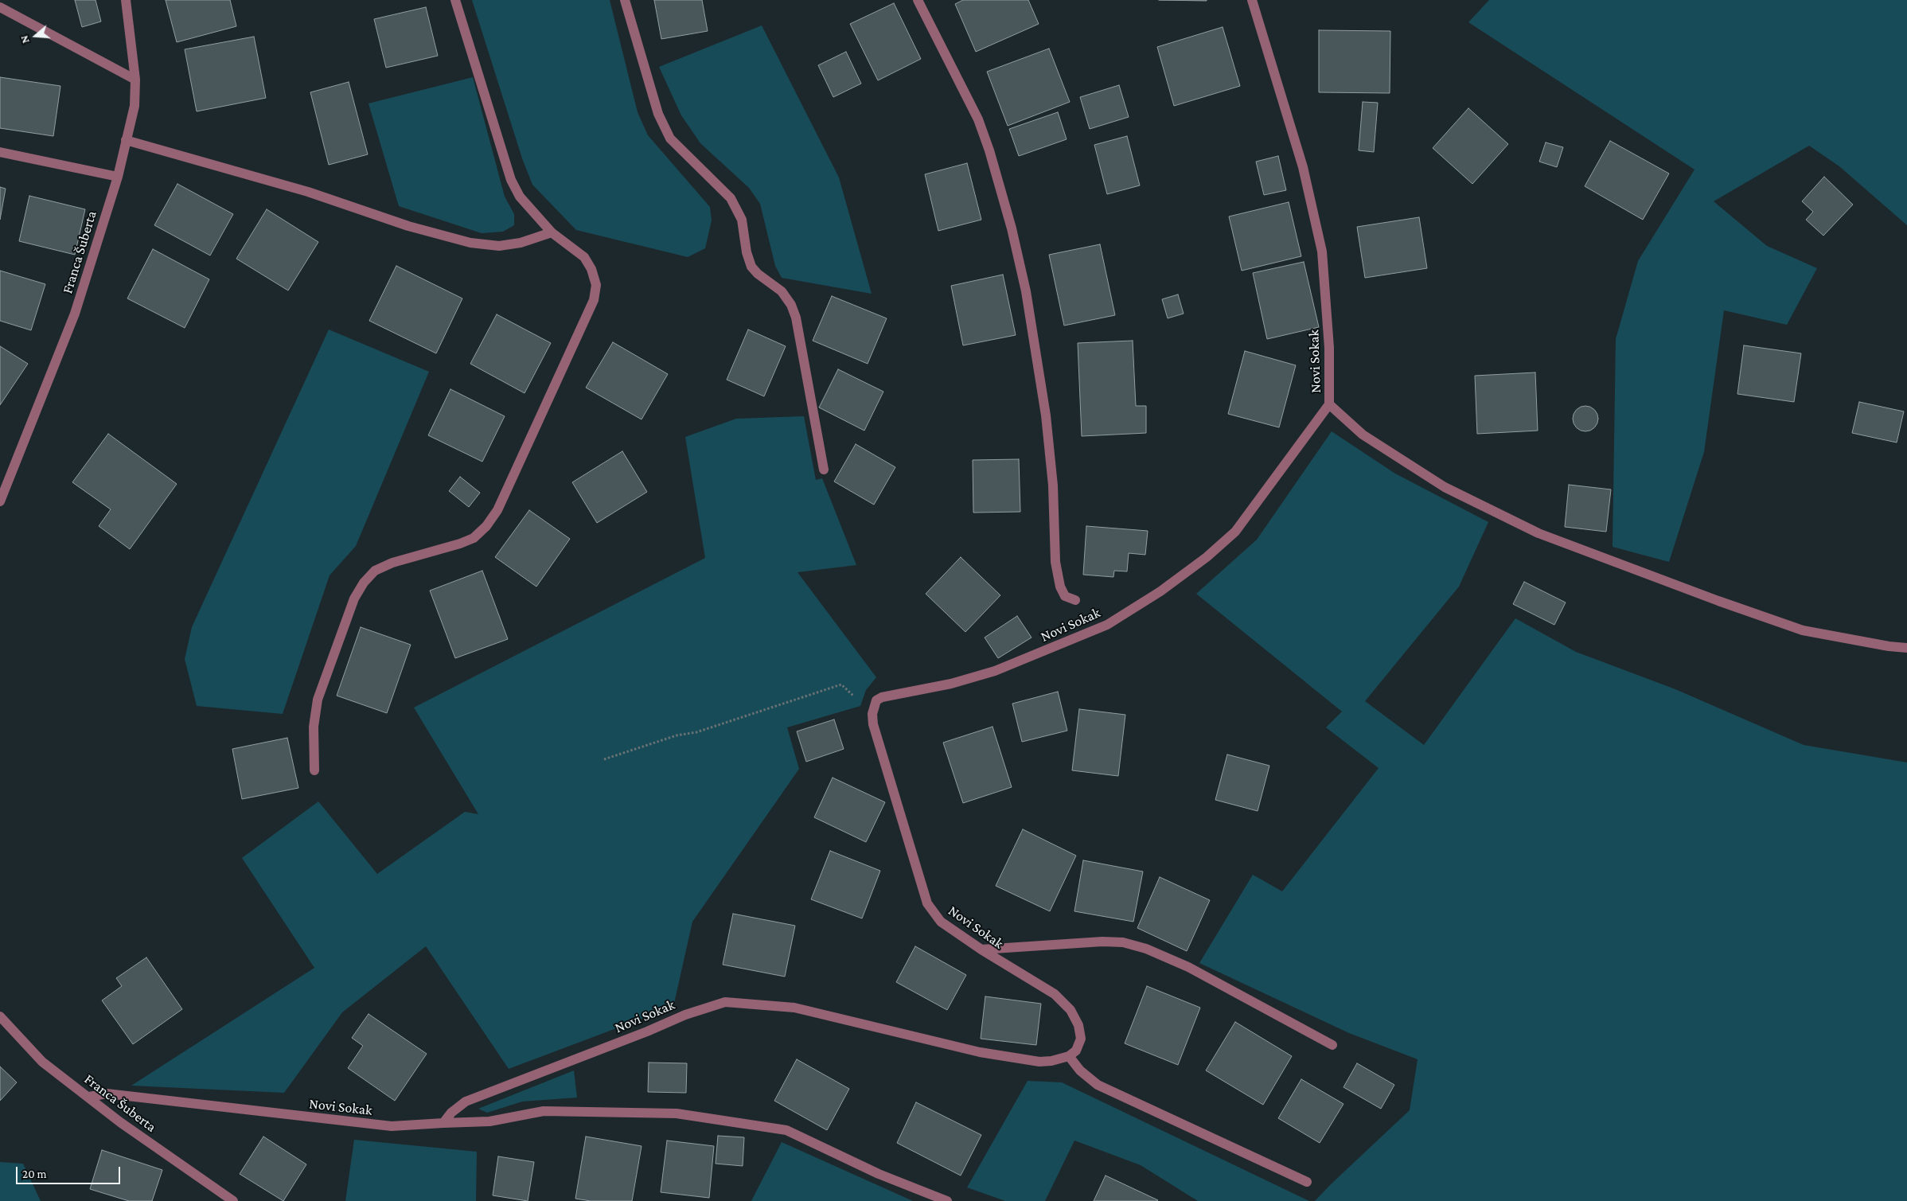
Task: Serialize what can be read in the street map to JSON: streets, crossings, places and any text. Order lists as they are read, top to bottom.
{
  "streets": {
    "street": ["Franca Šuberta", "Novi Sokak"]
  },
  "crossings": [
    ["Franca Šuberta", "Novi Sokak"]
  ],
  "scale_bar": "20 m",
  "north": "left"
}
